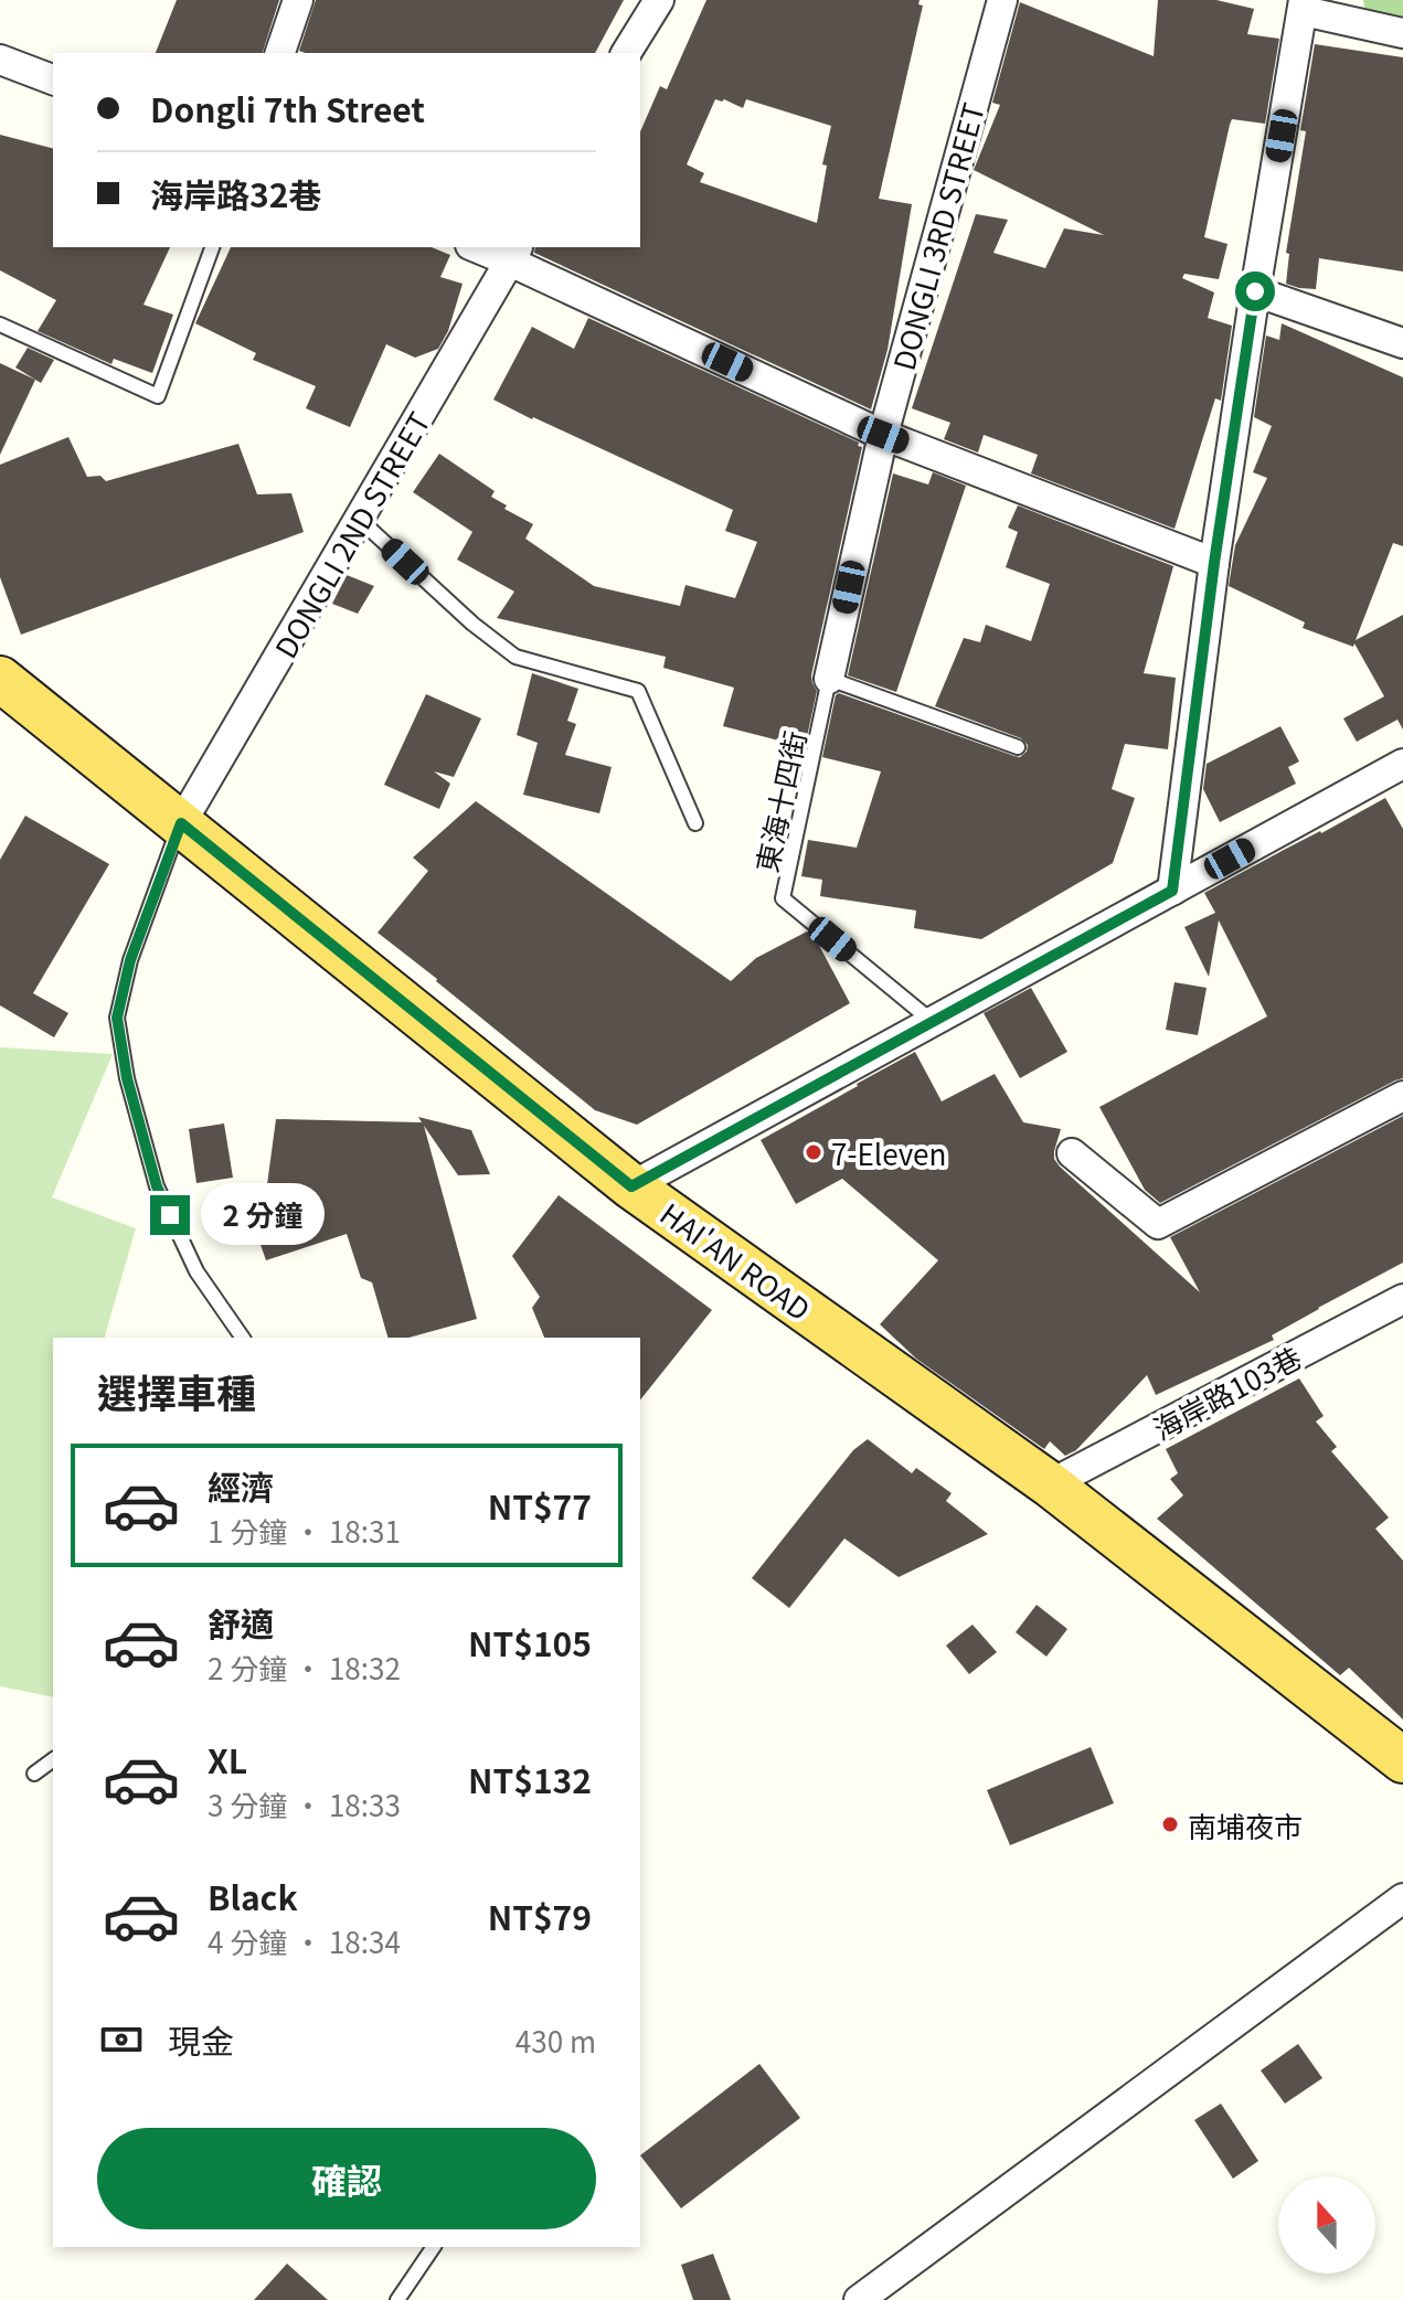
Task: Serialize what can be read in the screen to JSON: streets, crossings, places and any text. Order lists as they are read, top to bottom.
{
  "streets": {
    "main road": ["HAI'AN ROAD"],
    "street": ["DONGLI 3RD STREET", "DONGLI 2ND STREET", "海岸路103巷"],
    "lane": ["東海十四街"]
  },
  "crossings": [
    ["DONGLI 3RD STREET", "東海十四街"],
    ["DONGLI 2ND STREET", "HAI'AN ROAD"],
    ["HAI'AN ROAD", "海岸路103巷"]
  ],
  "places": ["7-Eleven", "南埔夜市"],
  "north": "top",
  "page": {
    "banner": ["Dongli 7th Street", "海岸路32巷"],
    "bubble": "2 分鐘",
    "heading": "選擇車種",
    "list": [
      {
        "name": "經濟",
        "note": "1 分鐘 · 18:31",
        "value": "NT$77"
      },
      {
        "name": "舒適",
        "note": "2 分鐘 · 18:32",
        "value": "NT$105"
      },
      {
        "name": "XL",
        "note": "3 分鐘 · 18:33",
        "value": "NT$132"
      },
      {
        "name": "Black",
        "note": "4 分鐘 · 18:34",
        "value": "NT$79"
      }
    ],
    "pay": ["現金", "430 m"],
    "buttons": "確認"
  }
}
